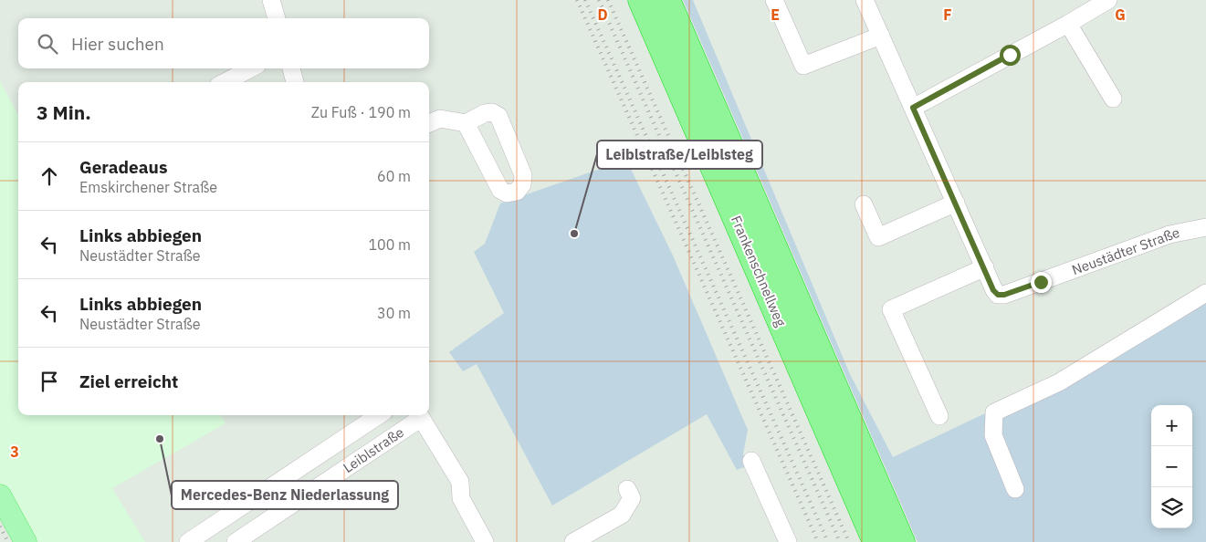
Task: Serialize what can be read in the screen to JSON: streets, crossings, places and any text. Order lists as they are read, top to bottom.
{
  "streets": {
    "highway": ["Frankenschnellweg"],
    "street": ["Neustädter Straße", "Leiblstraße"]
  },
  "places": ["Leiblstraße/Leiblsteg", "Mercedes-Benz Niederlassung"],
  "page": {
    "search": "Hier suchen",
    "heading": ["3 Min.", "Zu Fuß · 190 m"],
    "list": [
      ["Geradeaus", "Emskirchener Straße", "60 m"],
      ["Links abbiegen", "Neustädter Straße", "100 m"],
      ["Links abbiegen", "Neustädter Straße", "30 m"],
      "Ziel erreicht"
    ],
    "map_buttons": ["+", "−"]
  },
  "grid": {
    "columns": [
      "D",
      "E",
      "F",
      "G"
    ],
    "rows": ["3"]
  }
}
